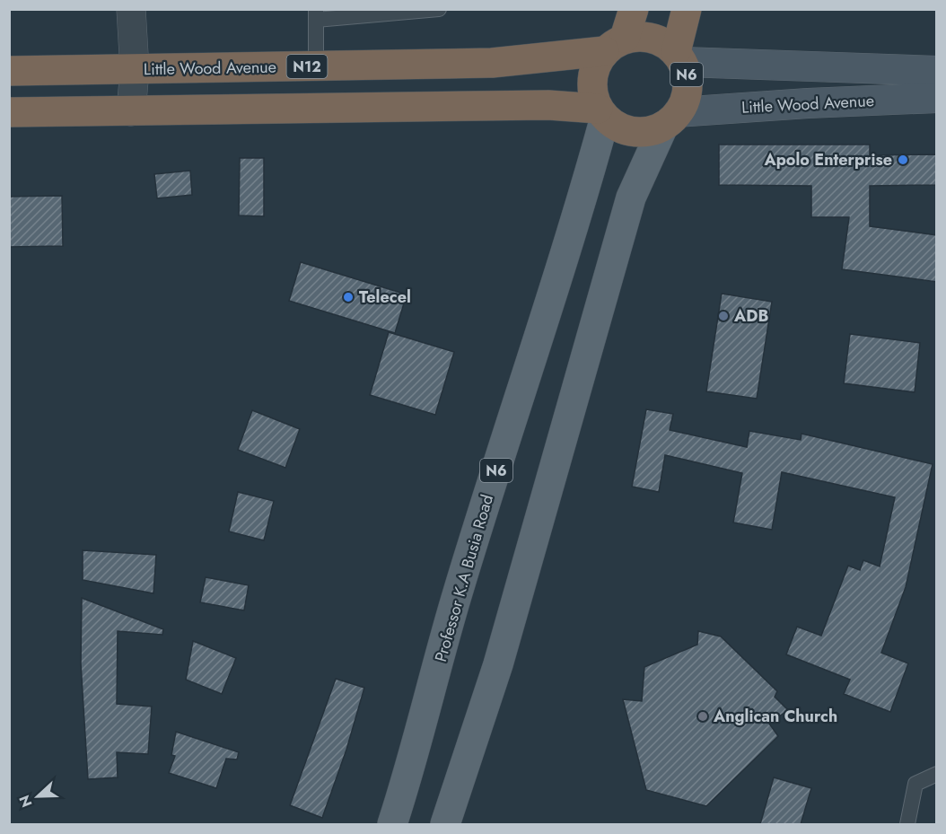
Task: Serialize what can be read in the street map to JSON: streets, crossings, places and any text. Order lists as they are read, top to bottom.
{
  "streets": {
    "highway": ["N12", "Little Wood Avenue", "N6"],
    "main road": ["Professor K.A Busia Road"]
  },
  "crossings": [
    ["Little Wood Avenue", "N6"],
    ["Little Wood Avenue", "Professor K.A Busia Road"],
    ["N6", "Professor K.A Busia Road"]
  ],
  "places": [
    "Apolo Enterprise",
    "Telecel",
    "ADB",
    "Anglican Church"
  ],
  "north": "left"
}
